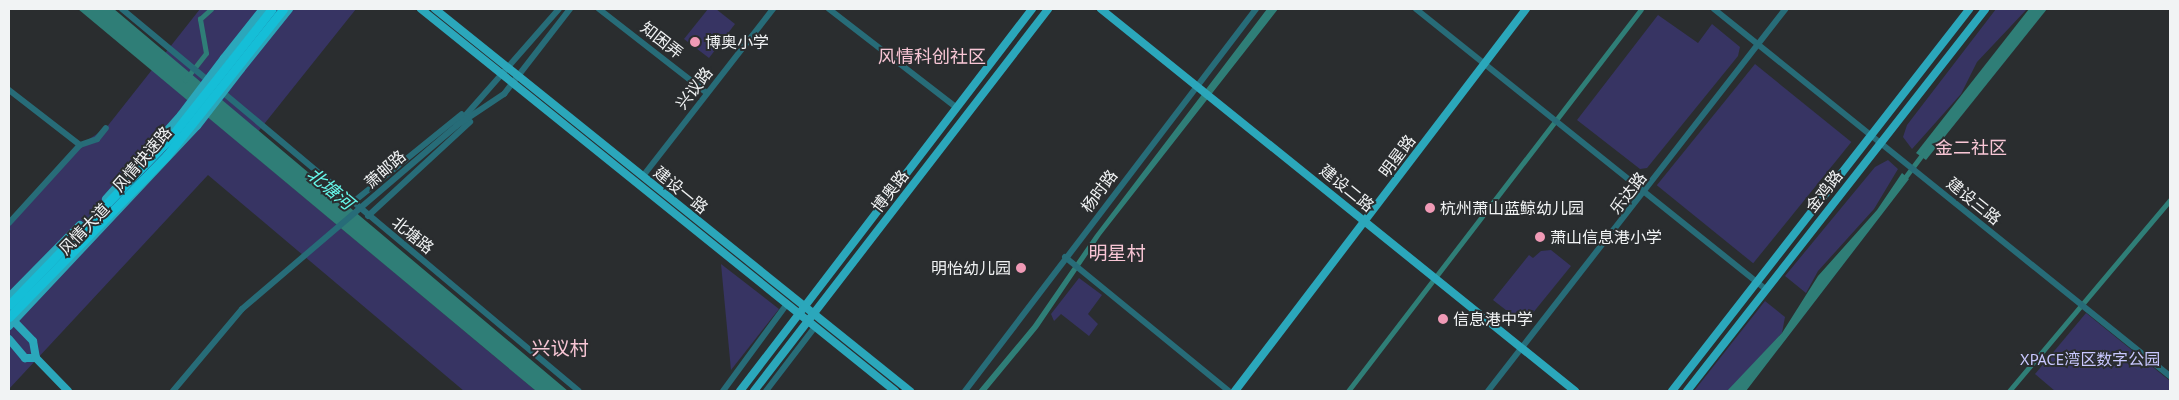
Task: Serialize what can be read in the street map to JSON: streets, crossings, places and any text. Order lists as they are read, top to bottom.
{
  "streets": {
    "highway": ["风情快速路"],
    "main road": [
      "兴议路",
      "明星路",
      "建设二路",
      "建设一路",
      "博奥路",
      "金鸡路",
      "风情大道"
    ],
    "street": [
      "知困弄",
      "萧邮路",
      "杨时路",
      "乐达路",
      "建设三路",
      "北塘路"
    ]
  },
  "crossings": [
    ["知困弄", "兴议路"],
    ["兴议路", "建设一路"],
    ["明星路", "建设二路"],
    ["风情快速路", "风情大道"],
    ["萧邮路", "建设一路"],
    ["萧邮路", "北塘路"],
    ["建设二路", "杨时路"],
    ["建设二路", "乐达路"],
    ["建设一路", "博奥路"],
    ["金鸡路", "建设三路"],
    ["乐达路", "建设三路"]
  ],
  "districts": [
    "风情科创社区",
    "金二社区",
    "明星村",
    "兴议村"
  ],
  "water": ["北塘河"],
  "parks": ["XPACE湾区数字公园"],
  "places": [
    "博奥小学",
    "杭州萧山蓝鲸幼儿园",
    "萧山信息港小学",
    "明怡幼儿园",
    "信息港中学"
  ]
}
